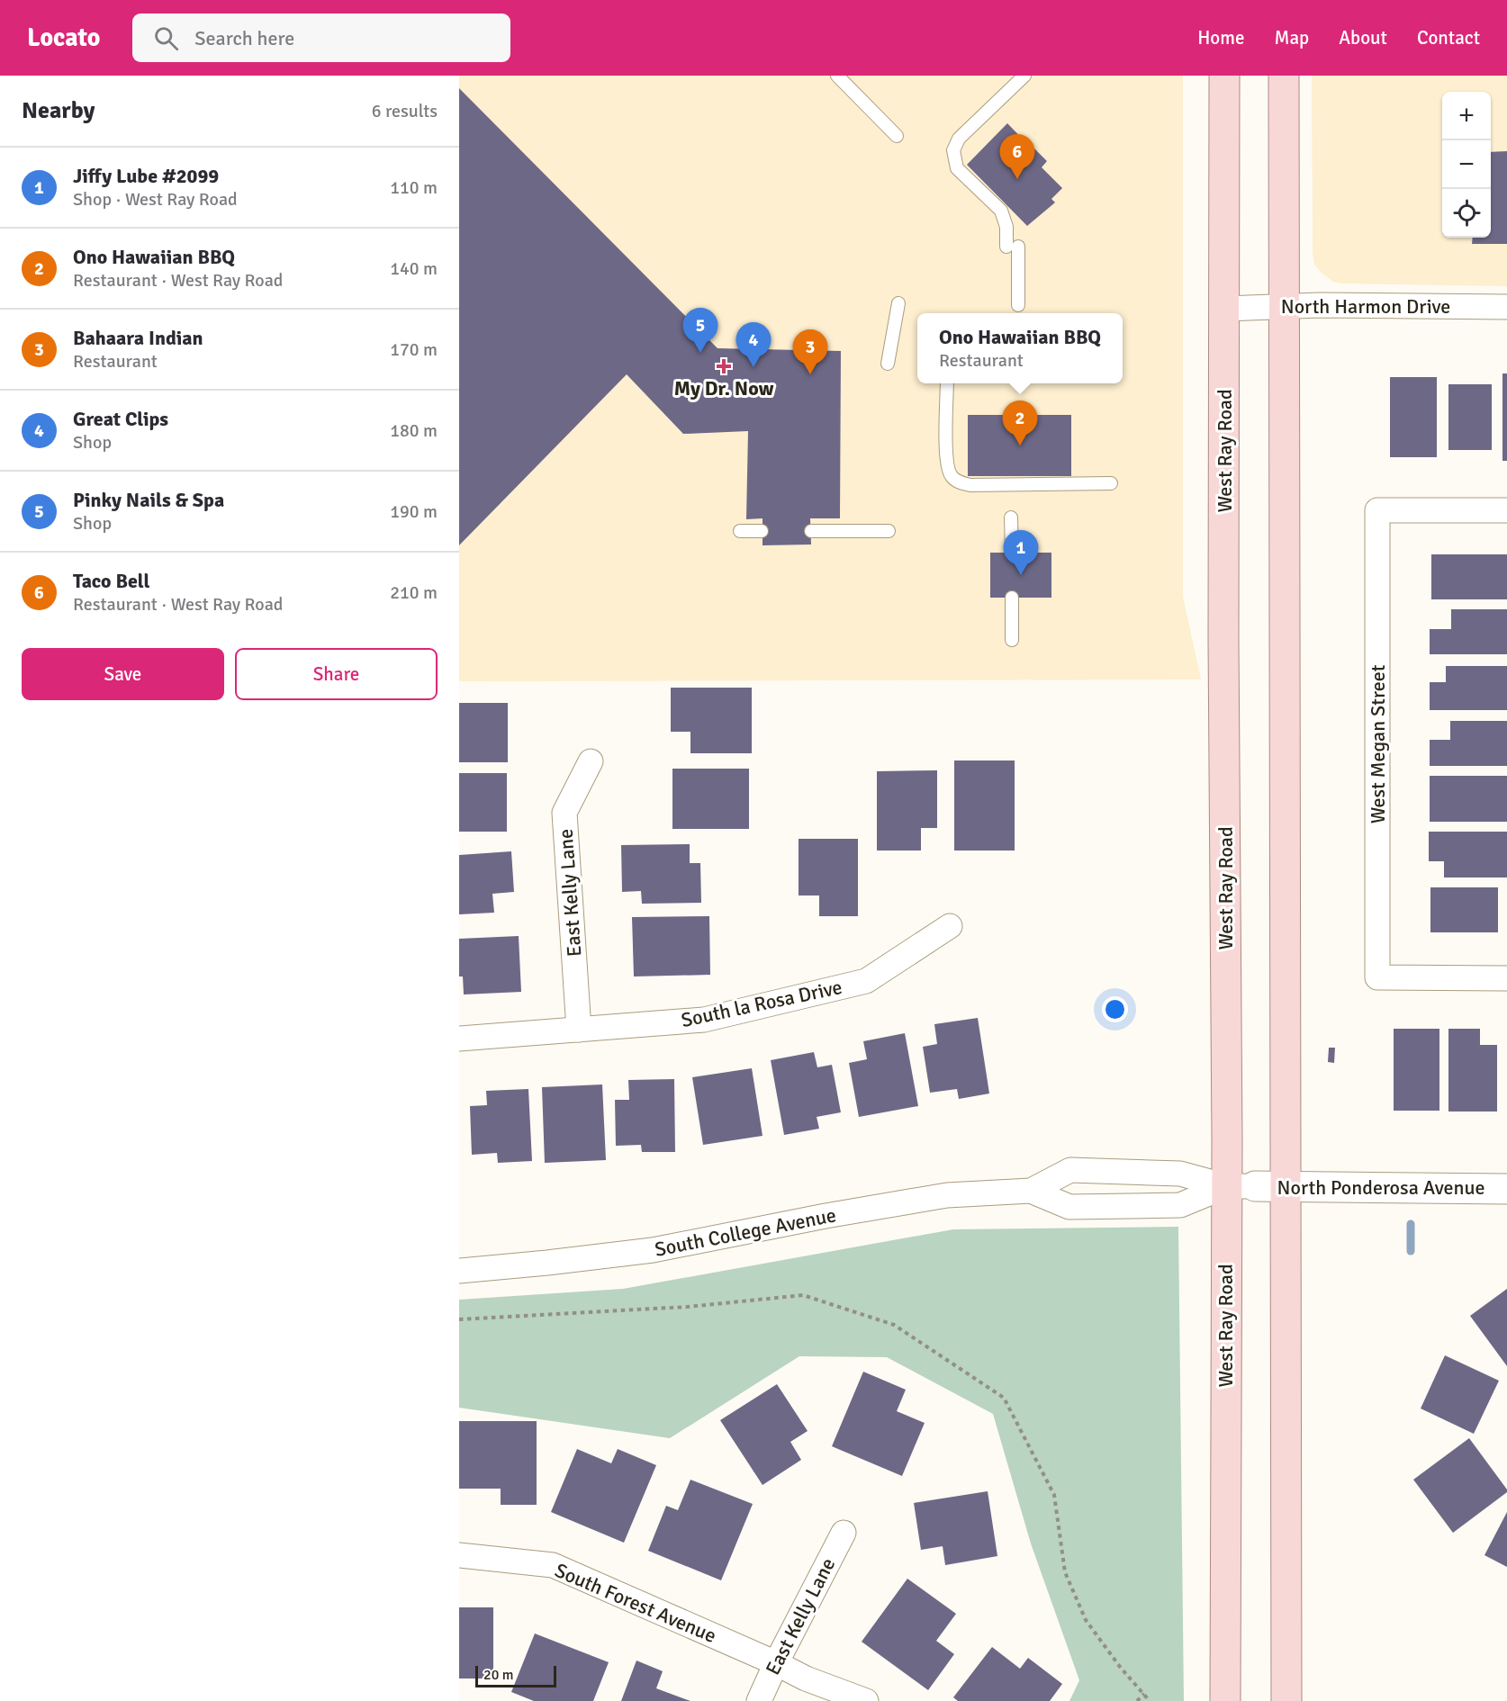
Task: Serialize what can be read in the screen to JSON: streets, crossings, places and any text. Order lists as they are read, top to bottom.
{
  "streets": {
    "main road": ["West Ray Road"],
    "street": [
      "North Harmon Drive",
      "West Megan Street",
      "East Kelly Lane",
      "South la Rosa Drive",
      "North Ponderosa Avenue",
      "South College Avenue",
      "South Forest Avenue"
    ]
  },
  "crossings": [
    ["North Harmon Drive", "West Ray Road"],
    ["West Ray Road", "South College Avenue"],
    ["East Kelly Lane", "South la Rosa Drive"],
    ["East Kelly Lane", "South Forest Avenue"],
    ["North Ponderosa Avenue", "South College Avenue"]
  ],
  "places": {
    "health": ["My Dr. Now"]
  },
  "scale_bar": "20 m",
  "page": {
    "header": "Locato",
    "search": "Search here",
    "nav": [
      "Home",
      "Map",
      "About",
      "Contact"
    ],
    "heading": ["Nearby", "6 results"],
    "map_buttons": ["+", "−"],
    "pins": [
      "6",
      "5",
      "4",
      "3",
      "2",
      "1"
    ],
    "list": [
      {
        "mark": "1",
        "name": "Jiffy Lube #2099",
        "note": "Shop · West Ray Road",
        "value": "110 m"
      },
      {
        "mark": "2",
        "name": "Ono Hawaiian BBQ",
        "note": "Restaurant · West Ray Road",
        "value": "140 m"
      },
      {
        "mark": "3",
        "name": "Bahaara Indian",
        "note": "Restaurant",
        "value": "170 m"
      },
      {
        "mark": "4",
        "name": "Great Clips",
        "note": "Shop",
        "value": "180 m"
      },
      {
        "mark": "5",
        "name": "Pinky Nails & Spa",
        "note": "Shop",
        "value": "190 m"
      },
      {
        "mark": "6",
        "name": "Taco Bell",
        "note": "Restaurant · West Ray Road",
        "value": "210 m"
      }
    ],
    "popup": ["Ono Hawaiian BBQ", "Restaurant"],
    "buttons": ["Save", "Share"],
    "scale": "20 m"
  }
}
